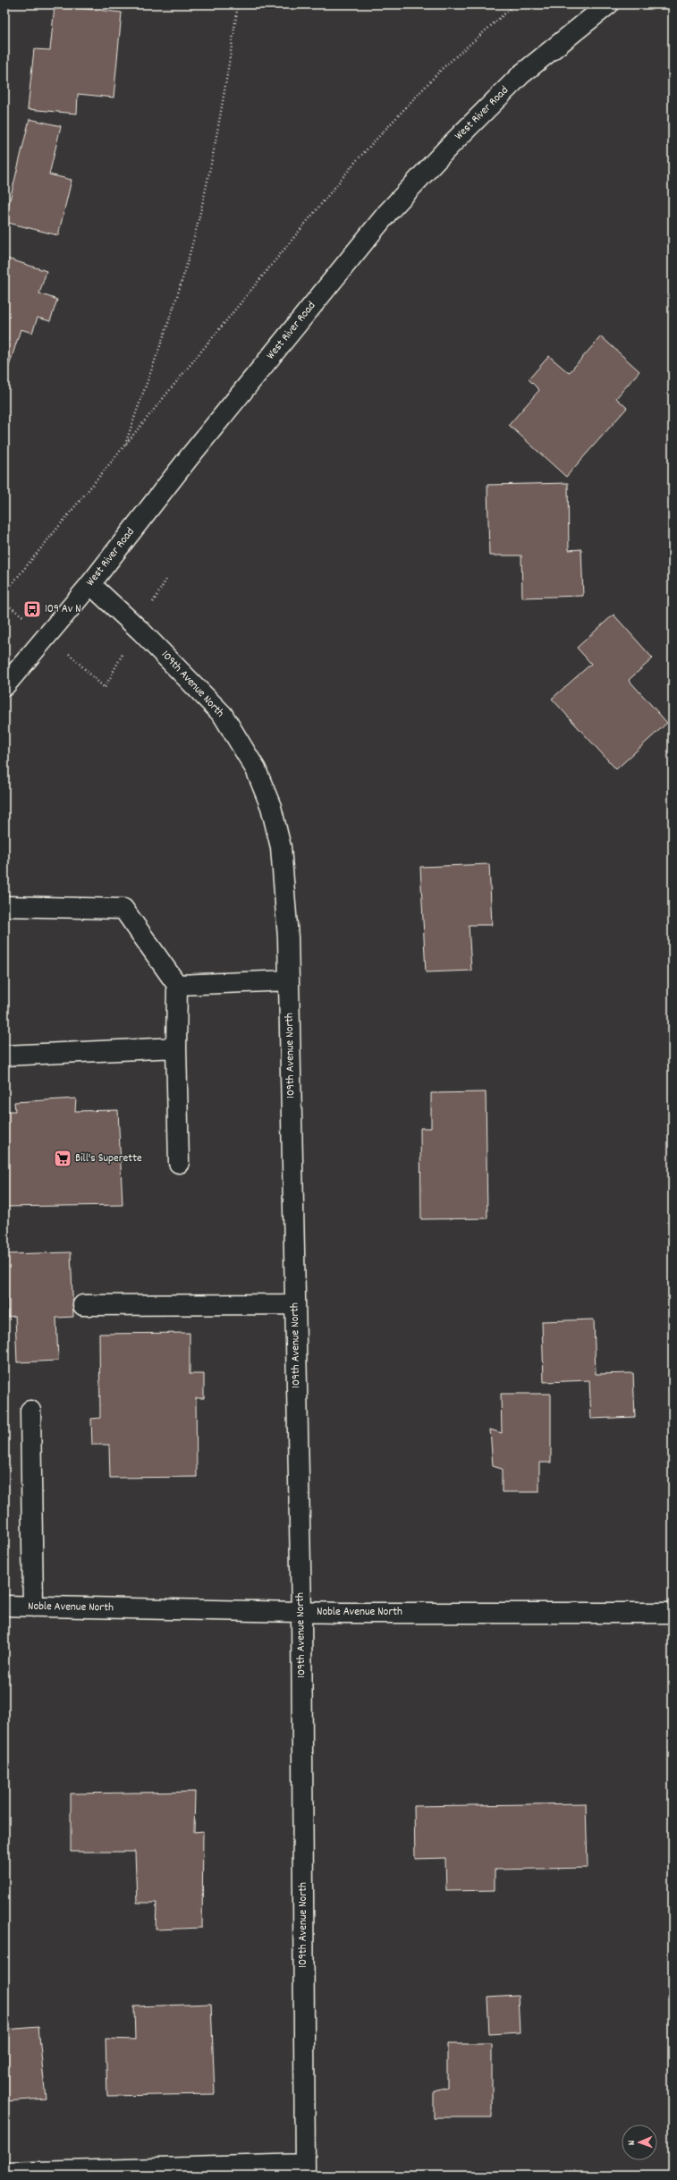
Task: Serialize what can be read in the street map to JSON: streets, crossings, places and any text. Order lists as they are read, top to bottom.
{
  "streets": {
    "street": ["West River Road", "109th Avenue North", "Noble Avenue North"]
  },
  "crossings": [
    ["West River Road", "109th Avenue North"],
    ["109th Avenue North", "Noble Avenue North"]
  ],
  "places": {
    "bus stop": ["109 Av N"],
    "supermarket": ["Bill's Superette"]
  },
  "north": "left"
}
